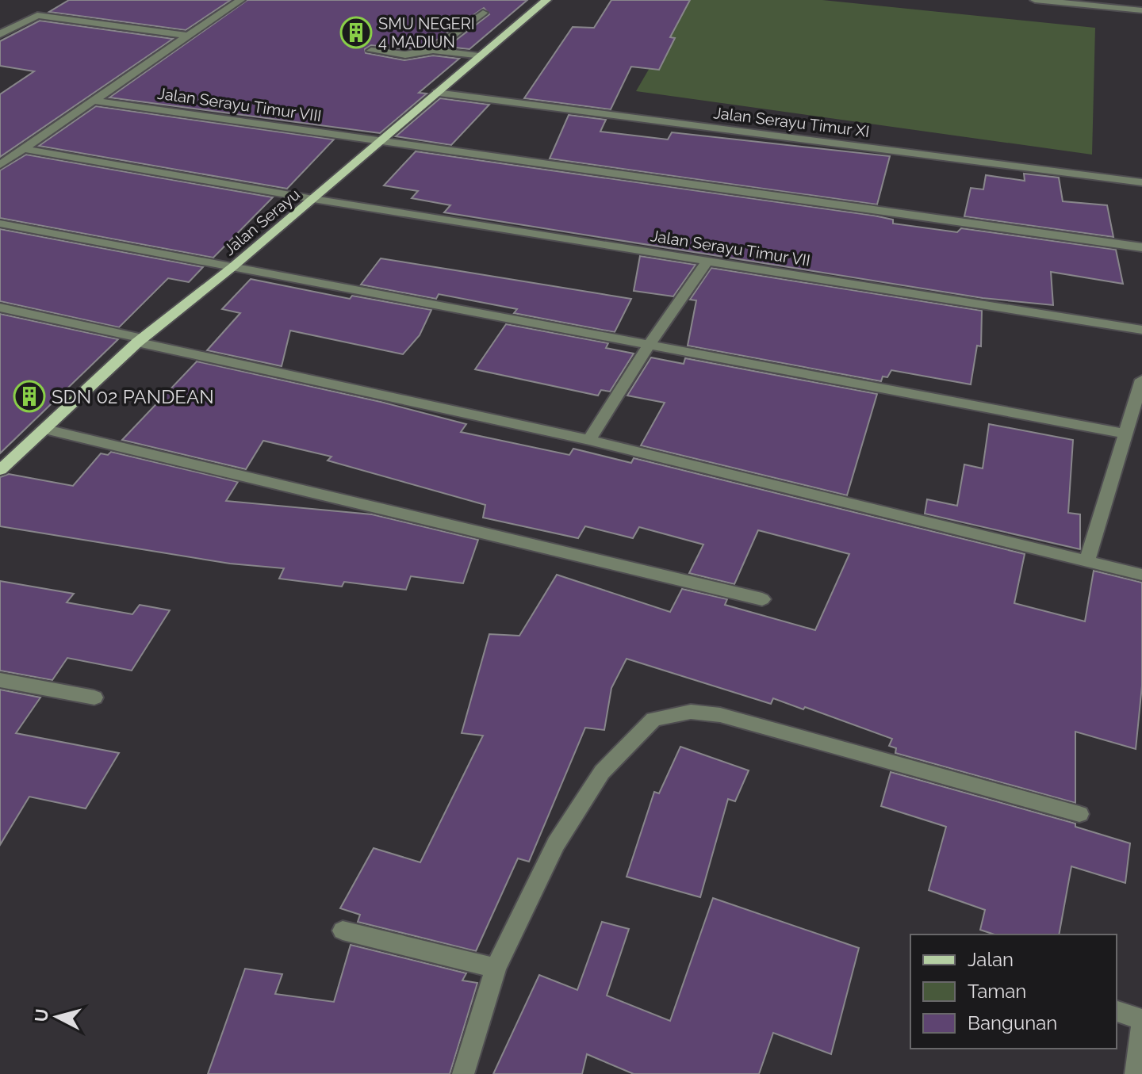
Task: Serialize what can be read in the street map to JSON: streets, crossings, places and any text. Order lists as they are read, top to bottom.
{
  "streets": {
    "main road": ["Jalan Serayu"],
    "street": ["Jalan Serayu Timur VIII", "Jalan Serayu Timur XI", "Jalan Serayu Timur VII"]
  },
  "crossings": [
    ["Jalan Serayu Timur VIII", "Jalan Serayu"],
    ["Jalan Serayu Timur XI", "Jalan Serayu"],
    ["Jalan Serayu", "Jalan Serayu Timur VII"]
  ],
  "places": {
    "building": ["SMU NEGERI 4 MADIUN", "SDN 02 PANDEAN"]
  },
  "legend": ["Jalan", "Taman", "Bangunan"],
  "north": "left"
}
